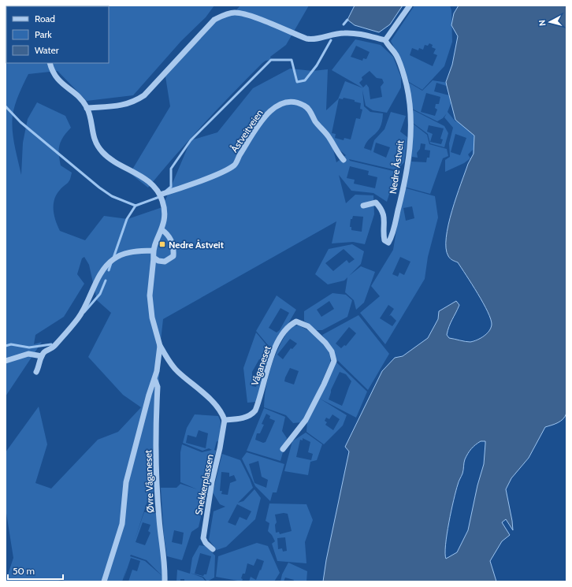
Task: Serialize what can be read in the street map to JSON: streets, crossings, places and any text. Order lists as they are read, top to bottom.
{
  "streets": {
    "street": [
      "Åstveitveien",
      "Nedre Åstveit",
      "Våganeset",
      "Øvre Våganeset",
      "Snekkerplassen"
    ]
  },
  "crossings": [
    ["Våganeset", "Snekkerplassen"]
  ],
  "places": {
    "transit": ["Nedre Åstveit"]
  },
  "legend": ["Road", "Park", "Water"],
  "scale_bar": "50 m",
  "north": "left"
}
